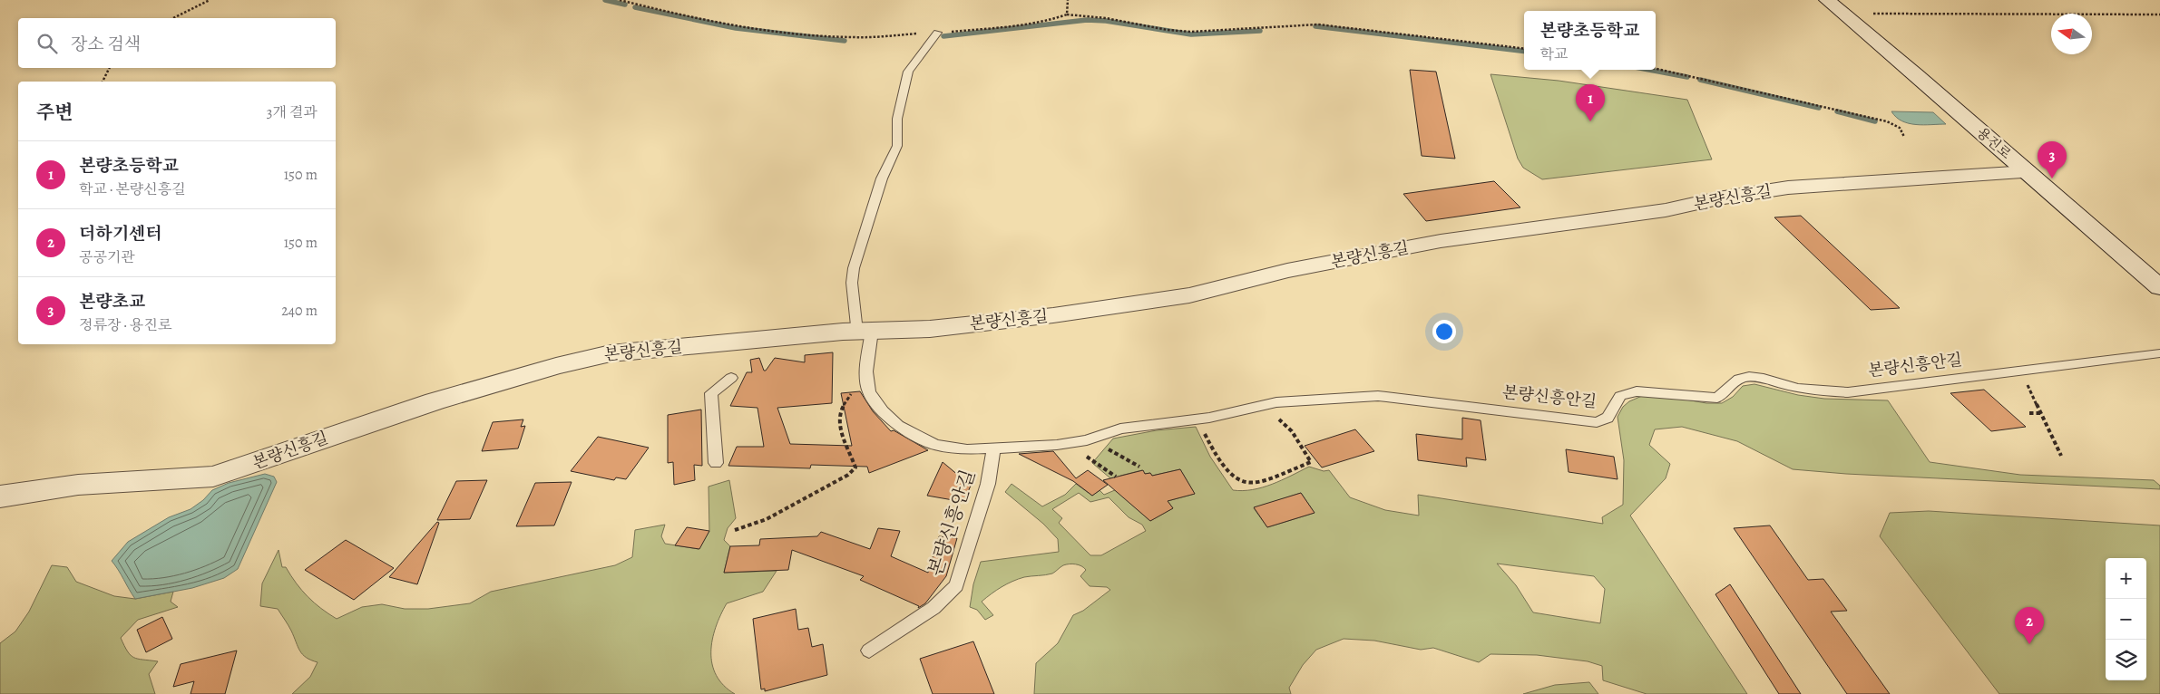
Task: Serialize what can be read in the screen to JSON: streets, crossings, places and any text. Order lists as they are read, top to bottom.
{
  "streets": {
    "street": ["용진로", "본량신흥길"],
    "lane": ["본량신흥안길"]
  },
  "crossings": [
    ["용진로", "본량신흥길"],
    ["본량신흥길", "본량신흥안길"]
  ],
  "north": "left",
  "page": {
    "popup": ["본량초등학교", "학교"],
    "search": "장소 검색",
    "heading": ["주변", "3개 결과"],
    "pins": ["1", "3", "2"],
    "list": [
      {
        "mark": "1",
        "name": "본량초등학교",
        "note": "학교 · 본량신흥길",
        "value": "150 m"
      },
      {
        "mark": "2",
        "name": "더하기센터",
        "note": "공공기관",
        "value": "150 m"
      },
      {
        "mark": "3",
        "name": "본량초교",
        "note": "정류장 · 용진로",
        "value": "240 m"
      }
    ],
    "map_buttons": ["+", "−"]
  }
}
